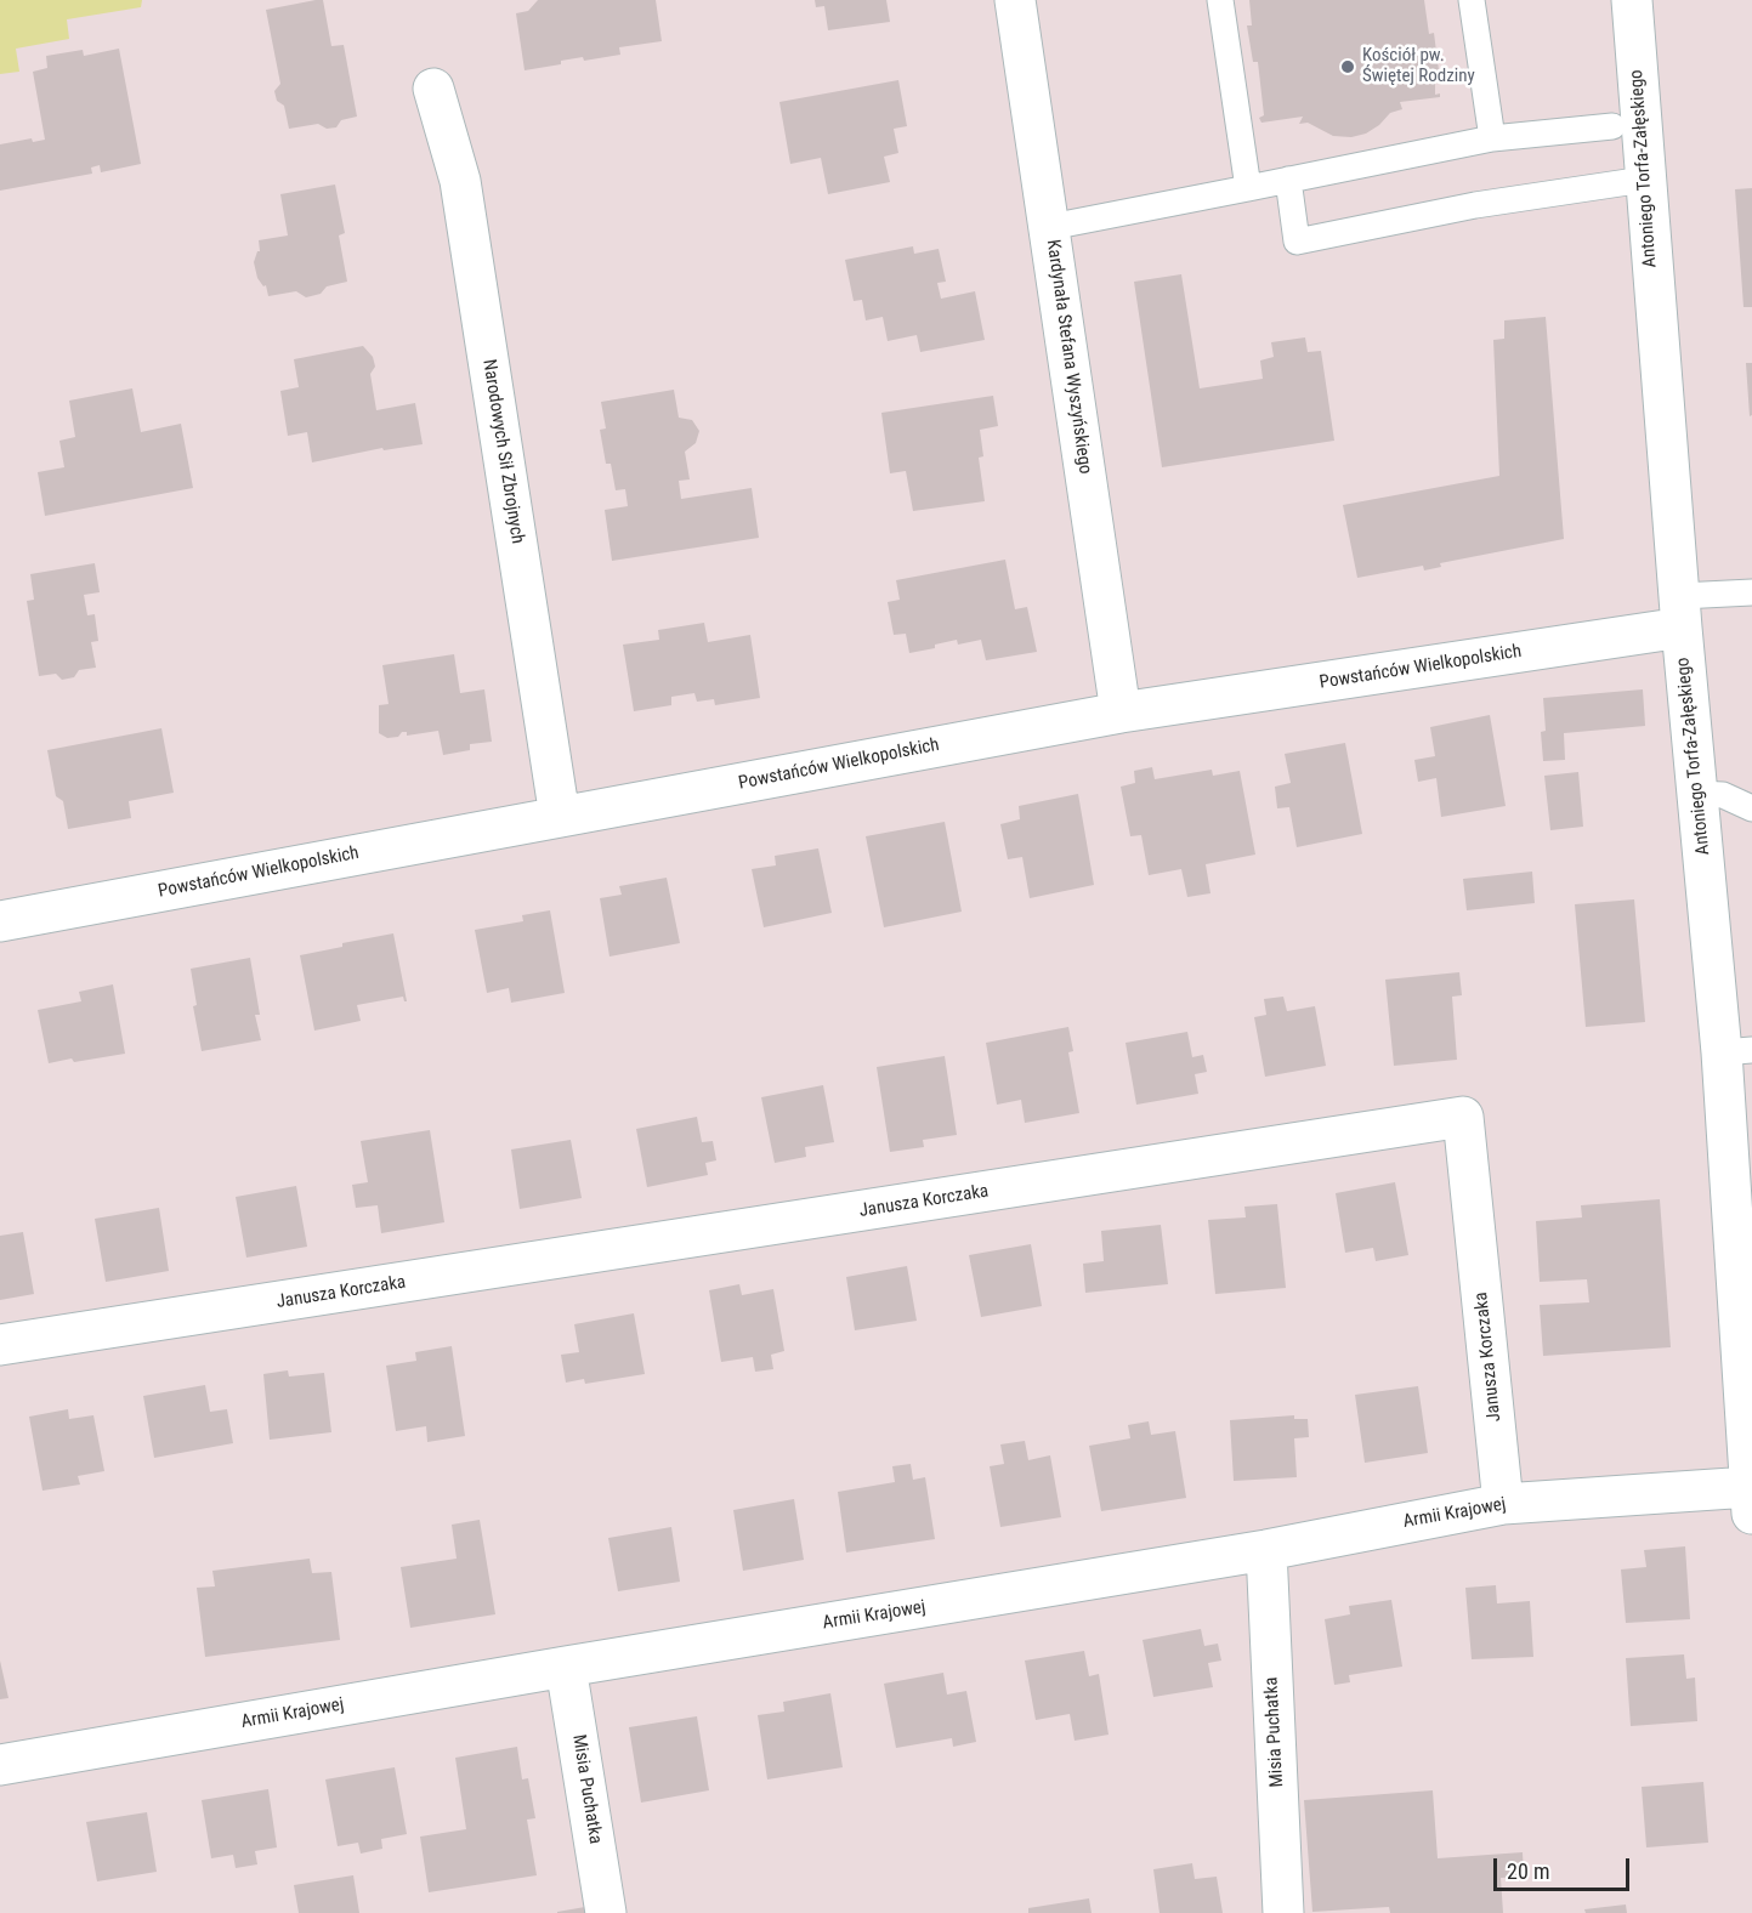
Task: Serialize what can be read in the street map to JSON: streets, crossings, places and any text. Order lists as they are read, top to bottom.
{
  "streets": {
    "street": [
      "Antoniego Torfa-Załęskiego",
      "Kardynała Stefana Wyszyńskiego",
      "Narodowych Sił Zbrojnych",
      "Powstańców Wielkopolskich",
      "Janusza Korczaka",
      "Armii Krajowej",
      "Misia Puchatka"
    ]
  },
  "crossings": [
    ["Antoniego Torfa-Załęskiego", "Powstańców Wielkopolskich"],
    ["Antoniego Torfa-Załęskiego", "Armii Krajowej"],
    ["Kardynała Stefana Wyszyńskiego", "Powstańców Wielkopolskich"],
    ["Narodowych Sił Zbrojnych", "Powstańców Wielkopolskich"],
    ["Janusza Korczaka", "Armii Krajowej"],
    ["Armii Krajowej", "Misia Puchatka"]
  ],
  "places": ["Kościół pw. Świętej Rodziny"],
  "scale_bar": "20 m"
}
